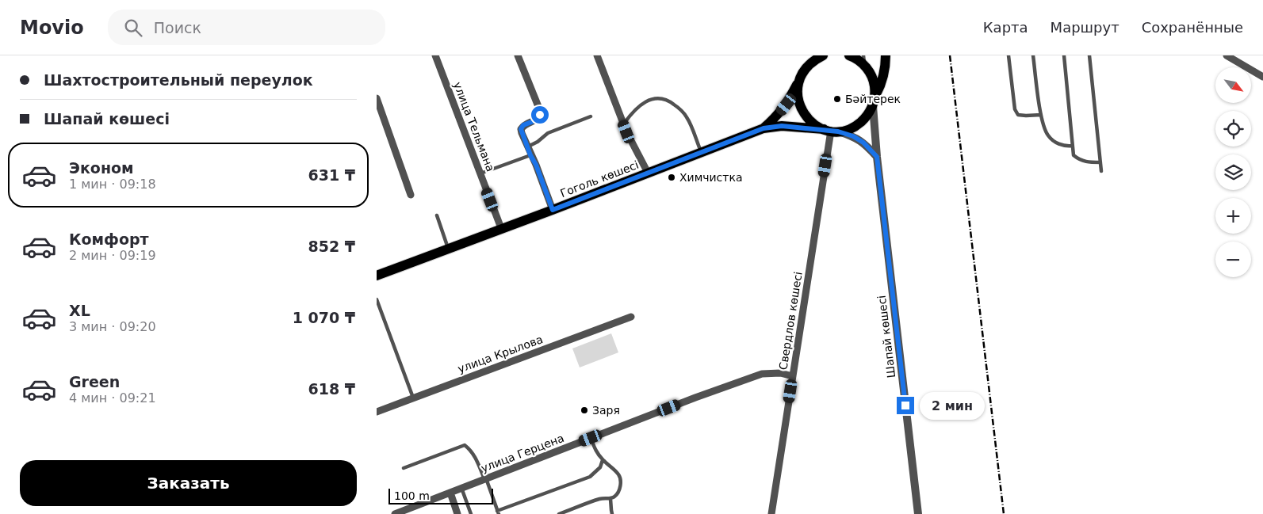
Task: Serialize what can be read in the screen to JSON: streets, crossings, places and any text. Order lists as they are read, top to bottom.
{
  "streets": {
    "main road": ["Гоголь көшесі"],
    "street": [
      "улица Тельмана",
      "Свердлов көшесі",
      "Шапай көшесі",
      "улица Крылова",
      "улица Герцена"
    ]
  },
  "crossings": [
    ["улица Тельмана", "Гоголь көшесі"],
    ["Свердлов көшесі", "улица Герцена"]
  ],
  "places": ["Бәйтерек", "Химчистка", "Заря"],
  "scale_bar": "100 m",
  "north": "bottom right",
  "page": {
    "header": "Movio",
    "search": "Поиск",
    "nav": ["Карта", "Маршрут", "Сохранённые"],
    "banner": ["Шахтостроительный переулок", "Шапай көшесі"],
    "map_buttons": ["+", "−"],
    "list": [
      {
        "name": "Эконом",
        "note": "1 мин · 09:18",
        "value": "631 ₸"
      },
      {
        "name": "Комфорт",
        "note": "2 мин · 09:19",
        "value": "852 ₸"
      },
      {
        "name": "XL",
        "note": "3 мин · 09:20",
        "value": "1 070 ₸"
      },
      {
        "name": "Green",
        "note": "4 мин · 09:21",
        "value": "618 ₸"
      }
    ],
    "bubble": "2 мин",
    "buttons": "Заказать",
    "scale": "100 m"
  }
}
